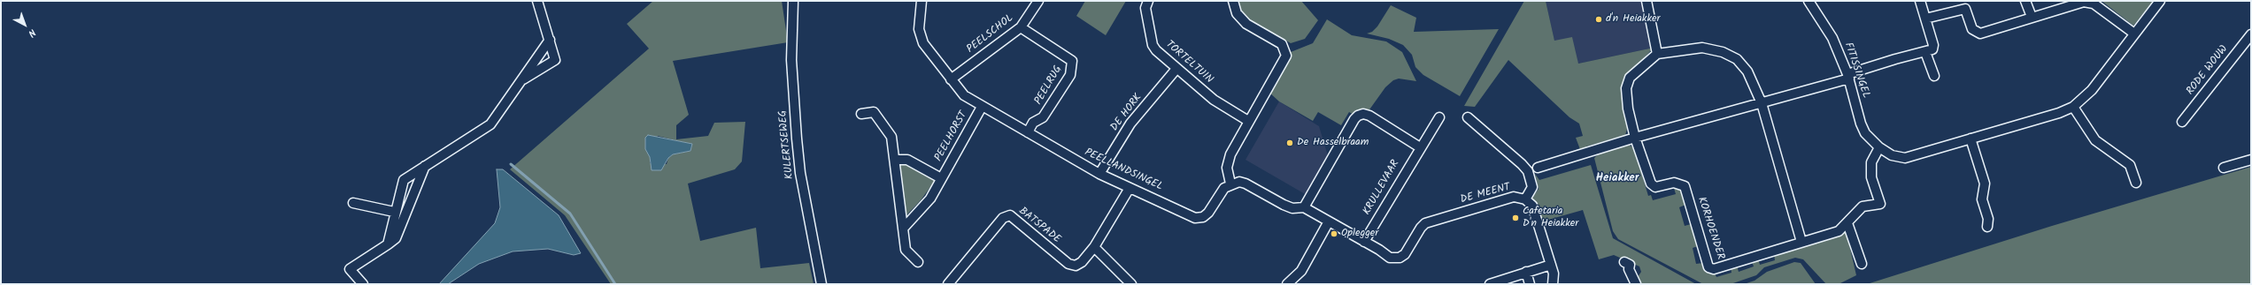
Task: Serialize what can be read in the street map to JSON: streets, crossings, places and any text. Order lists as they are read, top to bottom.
{
  "streets": {
    "street": [
      "PEELSCHOL",
      "TORTELTUIN",
      "FITISSINGEL",
      "RODE WOUW",
      "PEELRUG",
      "DE HORK",
      "PEELHORST",
      "KULERTSEWEG",
      "PEELLANDSINGEL",
      "KRULLEVAAR",
      "DE MEENT",
      "BATSPADE",
      "KORHOENDER"
    ]
  },
  "crossings": [
    ["PEELSCHOL", "PEELRUG"],
    ["PEELSCHOL", "PEELLANDSINGEL"],
    ["TORTELTUIN", "DE HORK"],
    ["FITISSINGEL", "KORHOENDER"],
    ["PEELRUG", "PEELLANDSINGEL"],
    ["DE HORK", "PEELLANDSINGEL"],
    ["PEELHORST", "PEELLANDSINGEL"],
    ["KRULLEVAAR", "DE MEENT"]
  ],
  "districts": ["Heiakker"],
  "places": [
    "d'n Heiakker",
    "De Hasselbraam",
    "Cafetaria D'n Heiakker",
    "Oplegger"
  ],
  "north": "bottom right"
}
